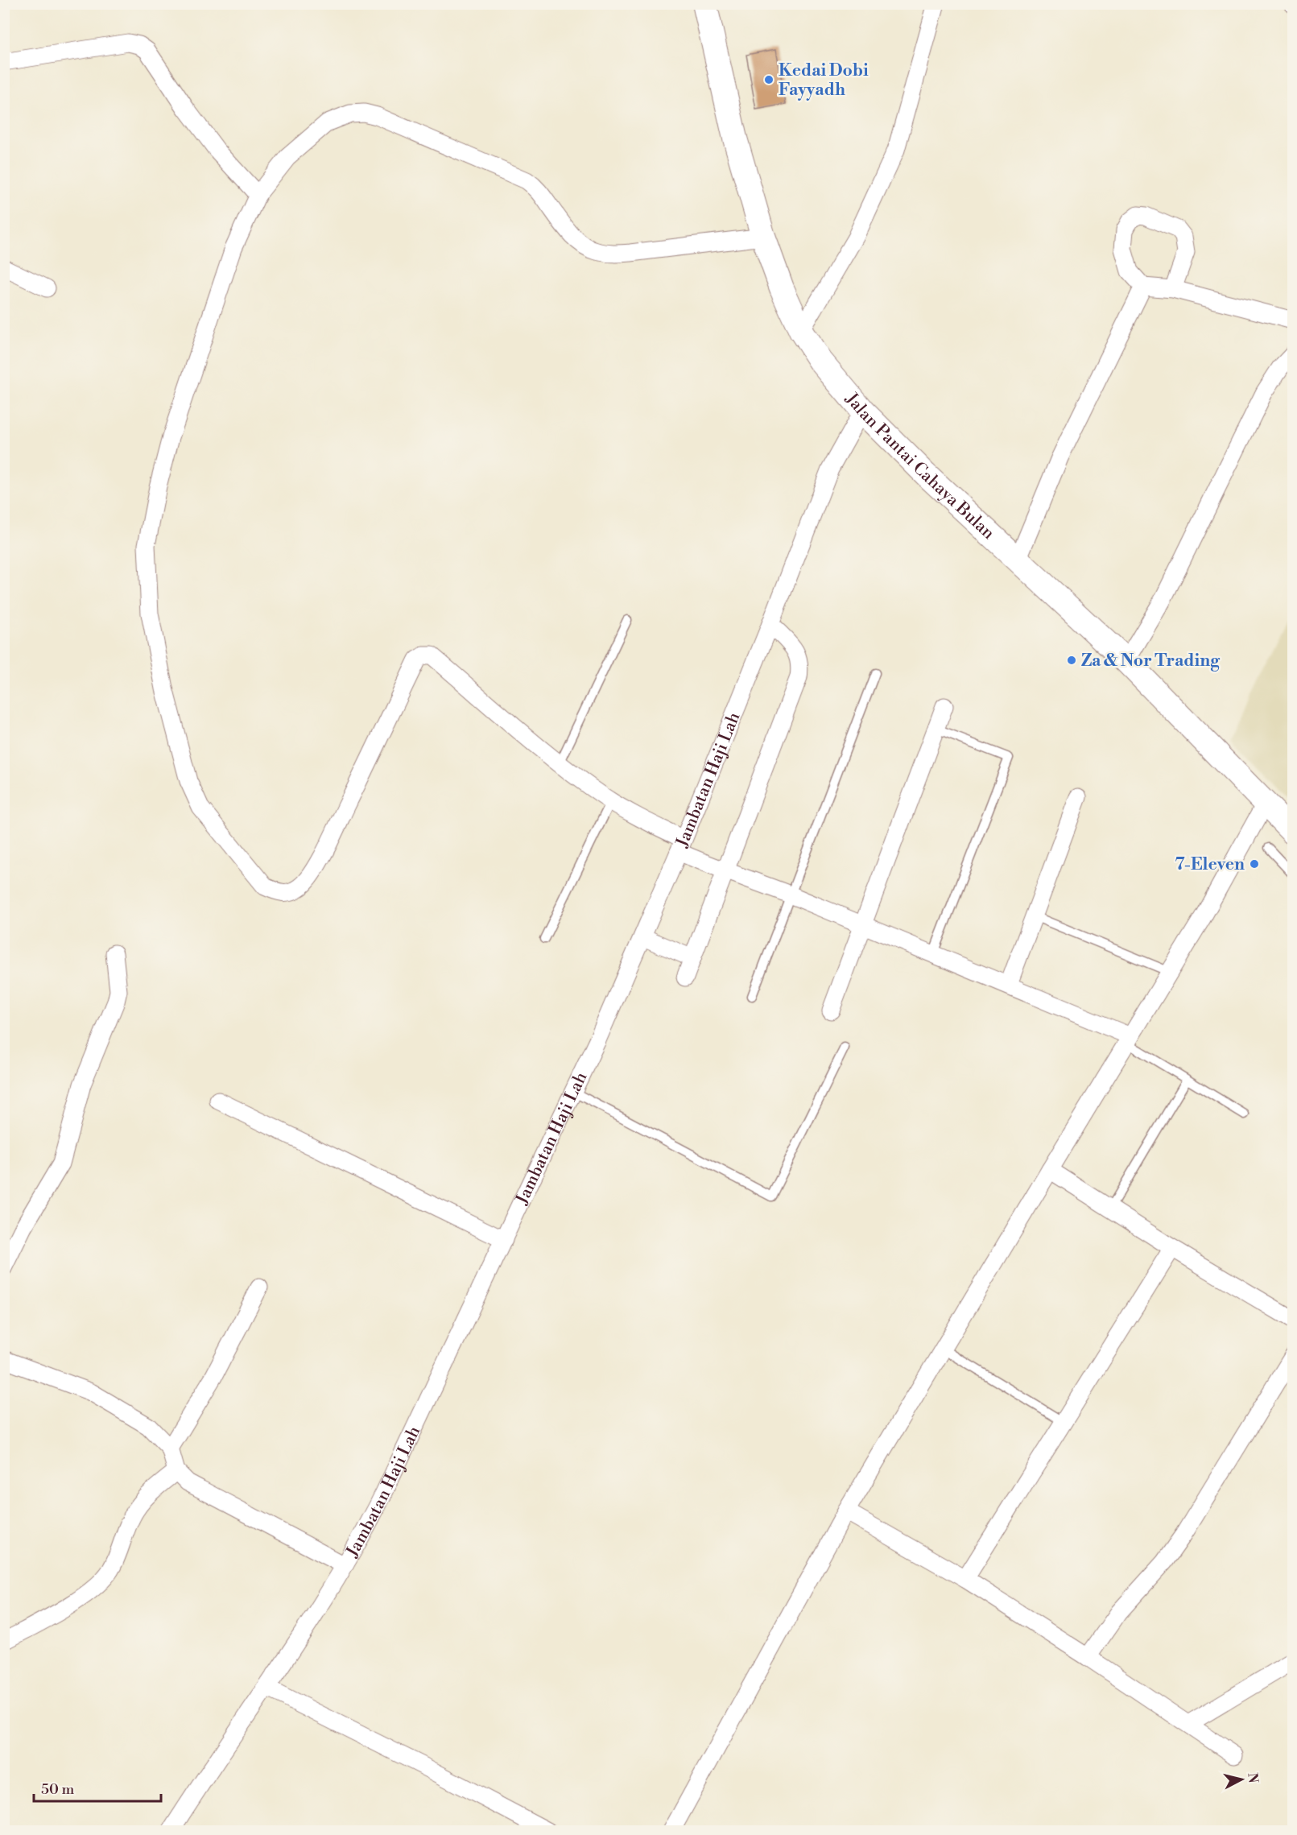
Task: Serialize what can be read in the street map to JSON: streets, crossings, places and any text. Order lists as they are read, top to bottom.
{
  "streets": {
    "street": ["Jalan Pantai Cahaya Bulan", "Jambatan Haji Lah"]
  },
  "crossings": [
    ["Jalan Pantai Cahaya Bulan", "Jambatan Haji Lah"]
  ],
  "places": ["Kedai Dobi Fayyadh", "Za & Nor Trading", "7-Eleven"],
  "scale_bar": "50 m",
  "north": "right"
}
